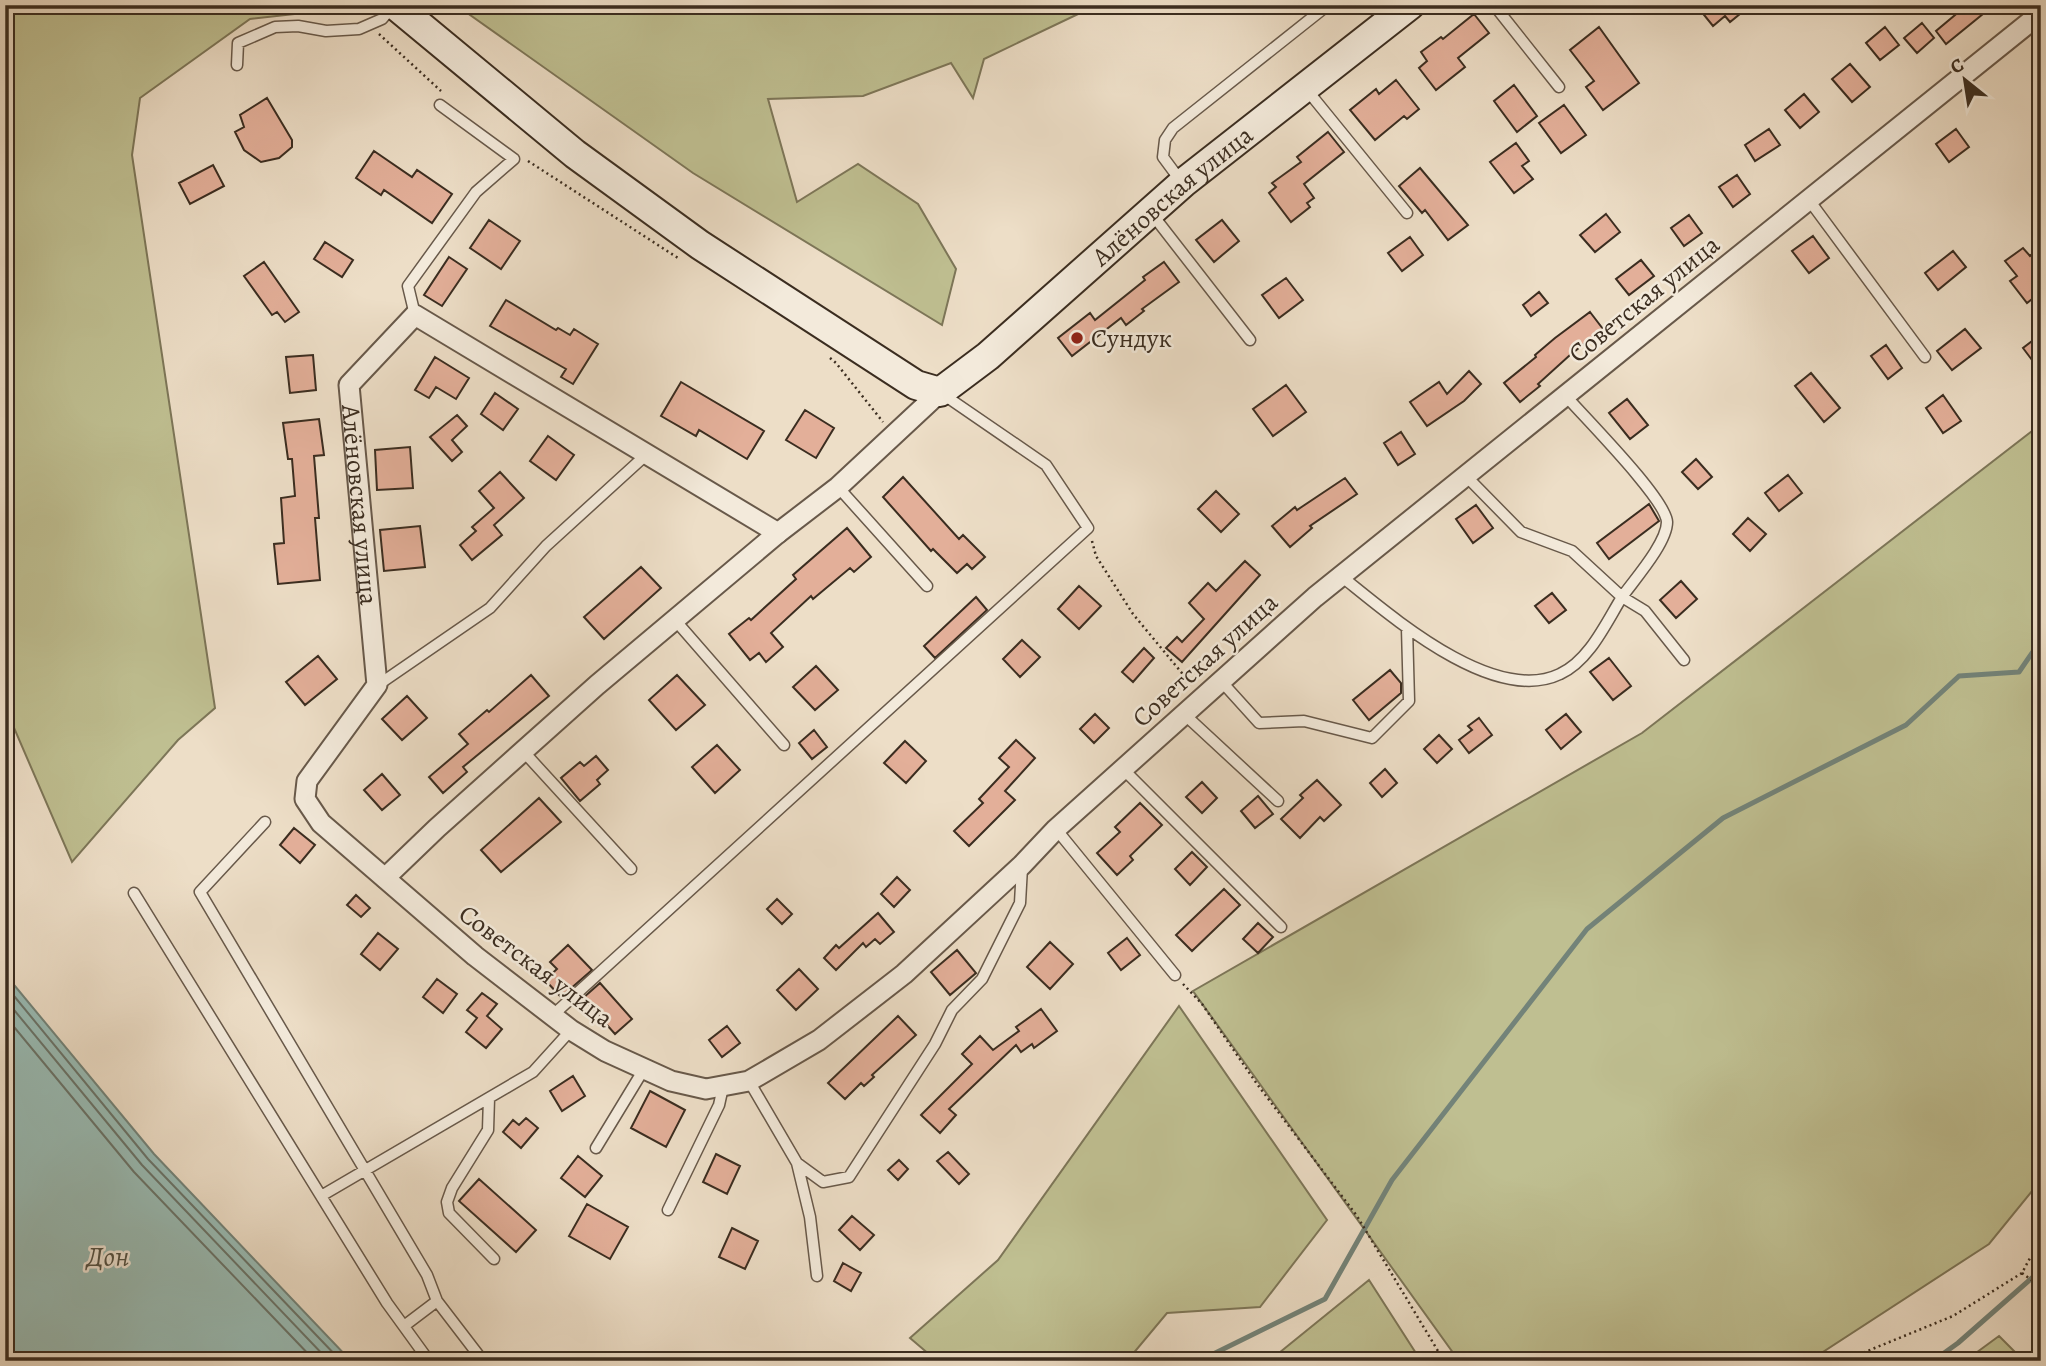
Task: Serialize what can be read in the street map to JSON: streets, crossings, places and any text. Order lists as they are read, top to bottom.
{
  "streets": {
    "street": ["Алёновская улица", "Советская улица"]
  },
  "water": ["Дон"],
  "places": ["Сундук"],
  "north": "top left"
}
